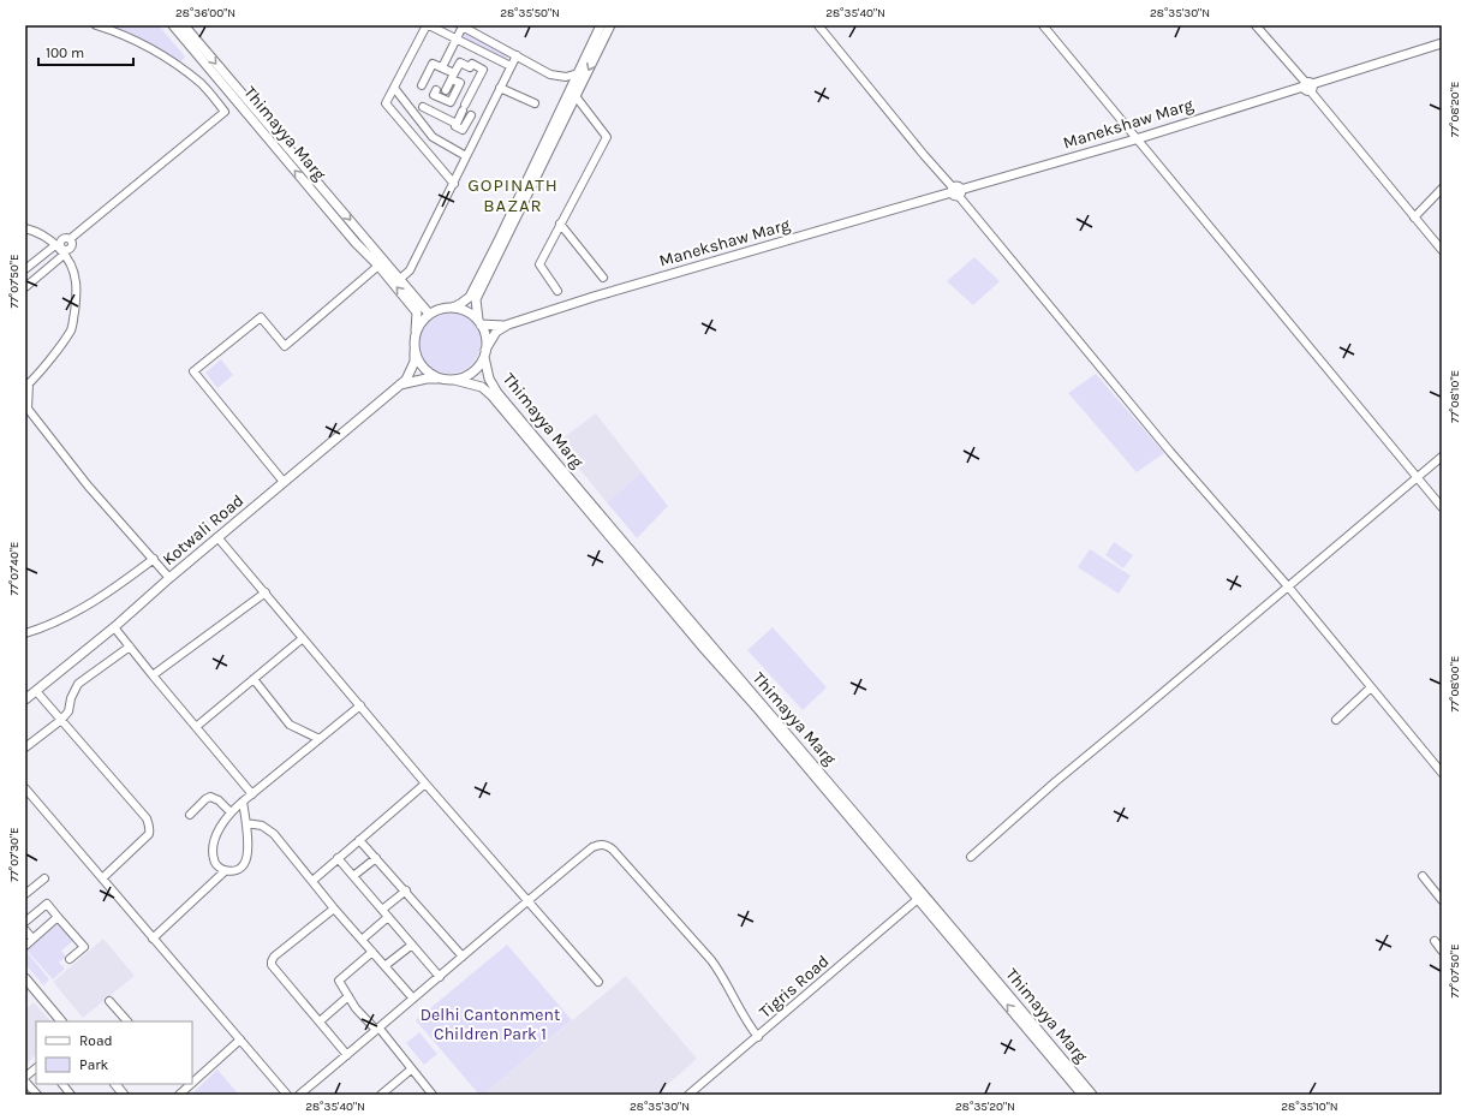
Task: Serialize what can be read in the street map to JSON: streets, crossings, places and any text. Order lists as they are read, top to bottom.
{
  "streets": {
    "street": [
      "Manekshaw Marg",
      "Thimayya Marg",
      "Kotwali Road",
      "Tigris Road"
    ]
  },
  "crossings": [
    ["Manekshaw Marg", "Thimayya Marg"],
    ["Thimayya Marg", "Tigris Road"]
  ],
  "districts": ["GOPINATH BAZAR"],
  "parks": ["Delhi Cantonment Children Park 1"],
  "legend": ["Road", "Park"],
  "scale_bar": "100 m",
  "coordinates": [
    "28°36'00\"N",
    "28°35'50\"N",
    "28°35'40\"N",
    "28°35'30\"N",
    "77°08'20\"E",
    "77°07'50\"E",
    "77°08'10\"E",
    "77°07'40\"E",
    "77°08'00\"E",
    "77°07'30\"E",
    "28°35'20\"N",
    "28°35'10\"N"
  ]
}
